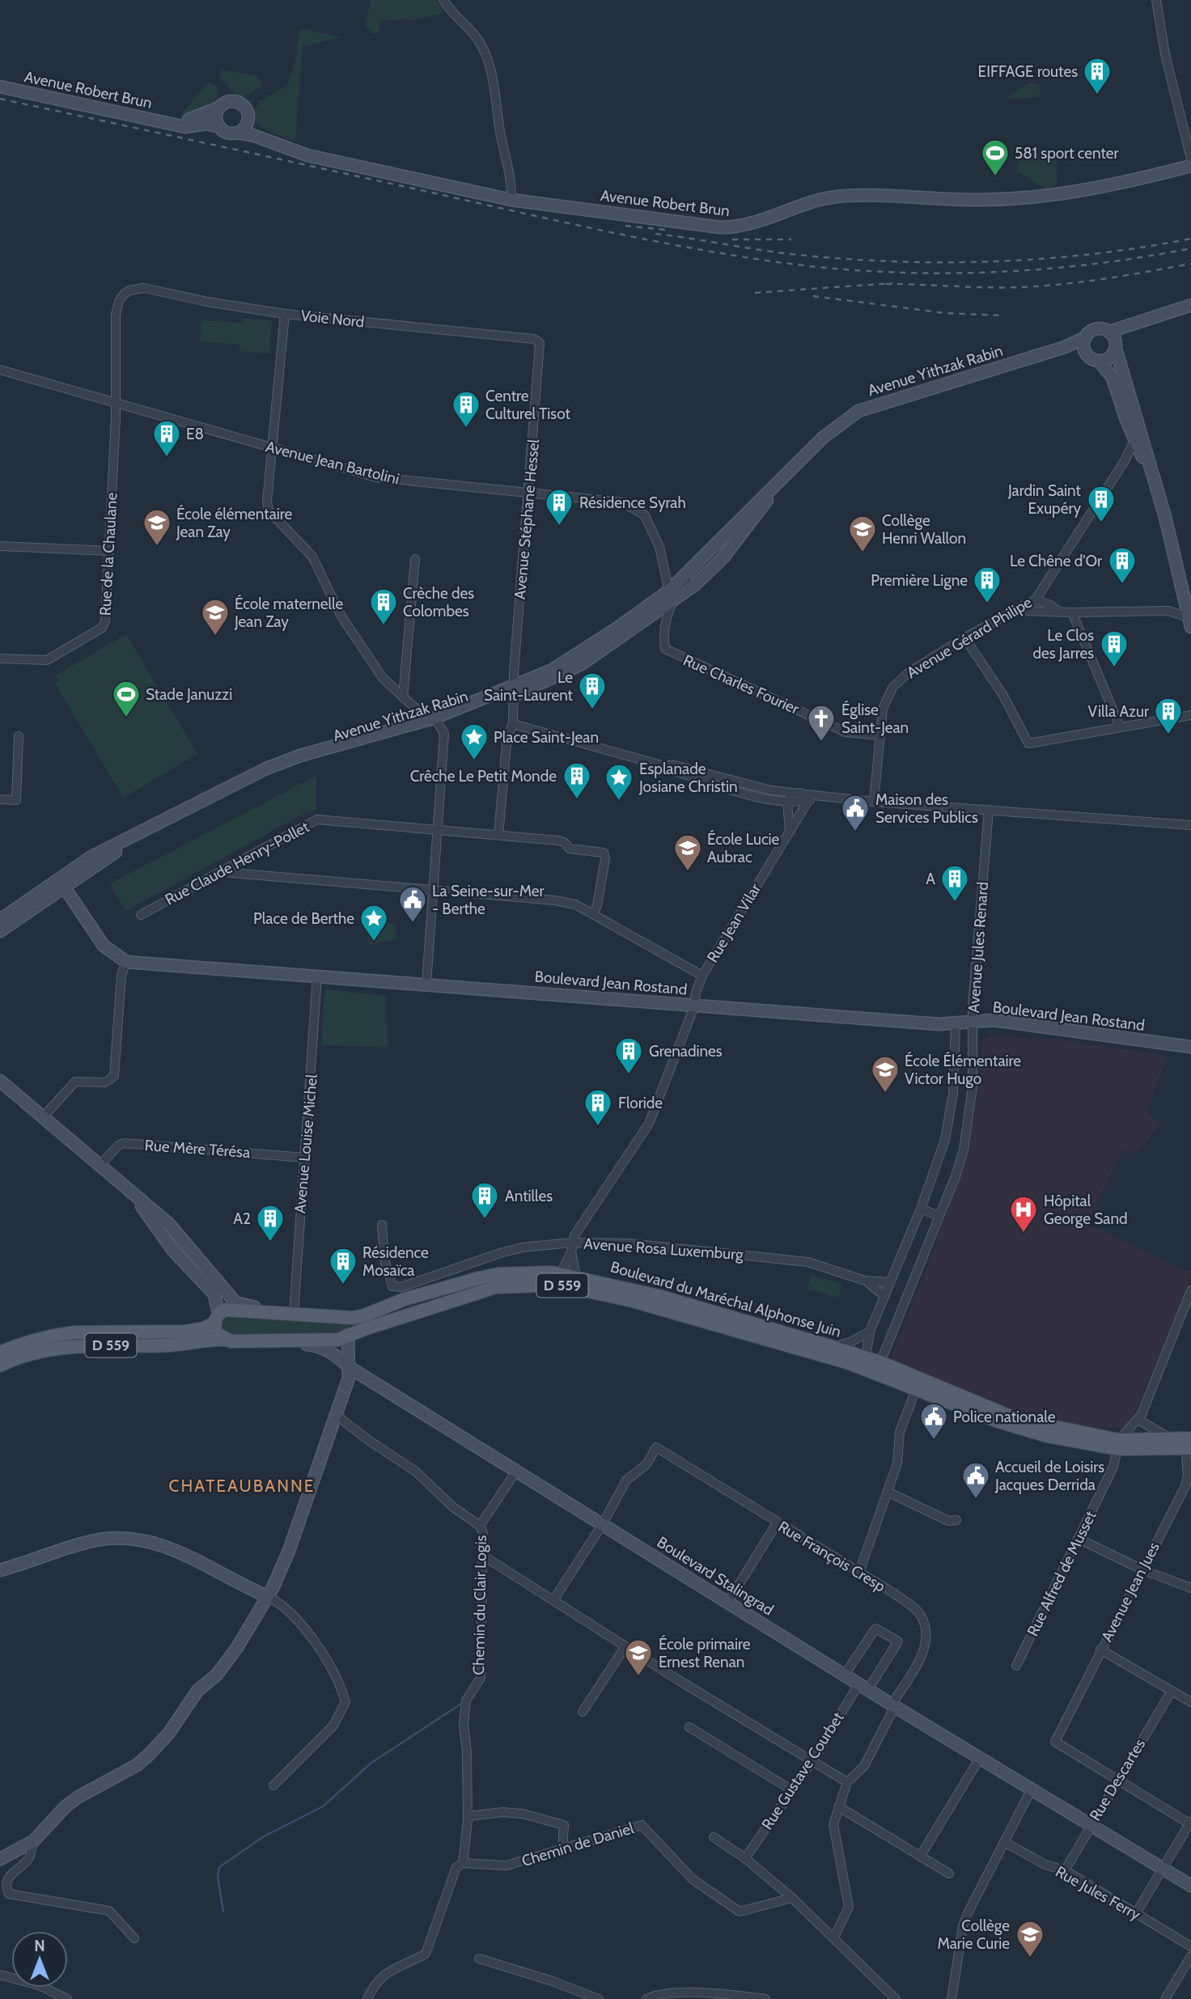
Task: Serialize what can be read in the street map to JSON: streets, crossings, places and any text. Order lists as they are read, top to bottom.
{
  "streets": {
    "main road": ["D 559", "Boulevard du Maréchal Alphonse Juin"],
    "street": [
      "Avenue Robert Brun",
      "Voie Nord",
      "Avenue Yithzak Rabin",
      "Avenue Jean Bartolini",
      "Avenue Stéphane Hessel",
      "Rue de la Chaulane",
      "Avenue Gérard Philipe",
      "Rue Charles Fourier",
      "Rue Claude Henry-Pollet",
      "Rue Jean Vilar",
      "Avenue Jules Renard",
      "Boulevard Jean Rostand",
      "Avenue Louise Michel",
      "Rue Mère Térésa",
      "Avenue Rosa Luxemburg",
      "Rue François Cresp",
      "Rue Alfred de Musset",
      "Boulevard Stalingrad",
      "Avenue Jean Jues",
      "Chemin du Clair Logis",
      "Rue Gustave Courbet",
      "Rue Descartes",
      "Chemin de Daniel",
      "Rue Jules Ferry"
    ]
  },
  "crossings": [
    ["Voie Nord", "Avenue Stéphane Hessel"],
    ["Voie Nord", "Rue de la Chaulane"],
    ["Avenue Yithzak Rabin", "Avenue Jean Bartolini"],
    ["Avenue Yithzak Rabin", "Avenue Stéphane Hessel"],
    ["Avenue Yithzak Rabin", "Rue Charles Fourier"],
    ["Avenue Jean Bartolini", "Avenue Stéphane Hessel"],
    ["Avenue Jean Bartolini", "Rue de la Chaulane"],
    ["Avenue Jean Bartolini", "Rue Charles Fourier"],
    ["Avenue Gérard Philipe", "Rue Charles Fourier"],
    ["Rue Jean Vilar", "Boulevard Jean Rostand"],
    ["Rue Jean Vilar", "Avenue Rosa Luxemburg"],
    ["Rue Jean Vilar", "Boulevard du Maréchal Alphonse Juin"],
    ["Avenue Jules Renard", "Boulevard Jean Rostand"],
    ["Avenue Jules Renard", "Avenue Rosa Luxemburg"],
    ["Avenue Jules Renard", "Boulevard du Maréchal Alphonse Juin"],
    ["Boulevard Jean Rostand", "Avenue Louise Michel"],
    ["Avenue Louise Michel", "Rue Mère Térésa"],
    ["Avenue Louise Michel", "Boulevard du Maréchal Alphonse Juin"],
    ["D 559", "Boulevard du Maréchal Alphonse Juin"],
    ["Boulevard du Maréchal Alphonse Juin", "Rue Alfred de Musset"],
    ["Boulevard du Maréchal Alphonse Juin", "Boulevard Stalingrad"],
    ["Boulevard du Maréchal Alphonse Juin", "Avenue Jean Jues"],
    ["Rue François Cresp", "Boulevard Stalingrad"],
    ["Boulevard Stalingrad", "Rue Gustave Courbet"],
    ["Boulevard Stalingrad", "Rue Descartes"],
    ["Avenue Jean Jues", "Rue Descartes"],
    ["Chemin du Clair Logis", "Chemin de Daniel"],
    ["Rue Descartes", "Rue Jules Ferry"]
  ],
  "districts": ["CHATEAUBANNE"],
  "places": {
    "building": [
      "EIFFAGE routes",
      "Centre Culturel Tisot",
      "E8",
      "Jardin Saint Exupéry",
      "Résidence Syrah",
      "Le Chêne d'Or",
      "Première Ligne",
      "Crèche des Colombes",
      "Le Clos des Jarres",
      "Le Saint-Laurent",
      "Villa Azur",
      "Crêche Le Petit Monde",
      "A",
      "Grenadines",
      "Floride",
      "Antilles",
      "A2",
      "Résidence Mosaïca"
    ],
    "sports": ["581 sport center", "Stade Januzzi"],
    "school or university": [
      "École élémentaire Jean Zay",
      "Collège Henri Wallon",
      "École maternelle Jean Zay",
      "École Lucie Aubrac",
      "École Élémentaire Victor Hugo",
      "École primaire Ernest Renan",
      "Collège Marie Curie"
    ],
    "church": ["Église Saint-Jean"],
    "place": ["Place Saint-Jean", "Esplanade Josiane Christin", "Place de Berthe"],
    "public building": [
      "Maison des Services Publics",
      "La Seine-sur-Mer - Berthe",
      "Police nationale",
      "Accueil de Loisirs Jacques Derrida"
    ],
    "hospital": ["Hôpital George Sand"]
  },
  "north": "top"
}
